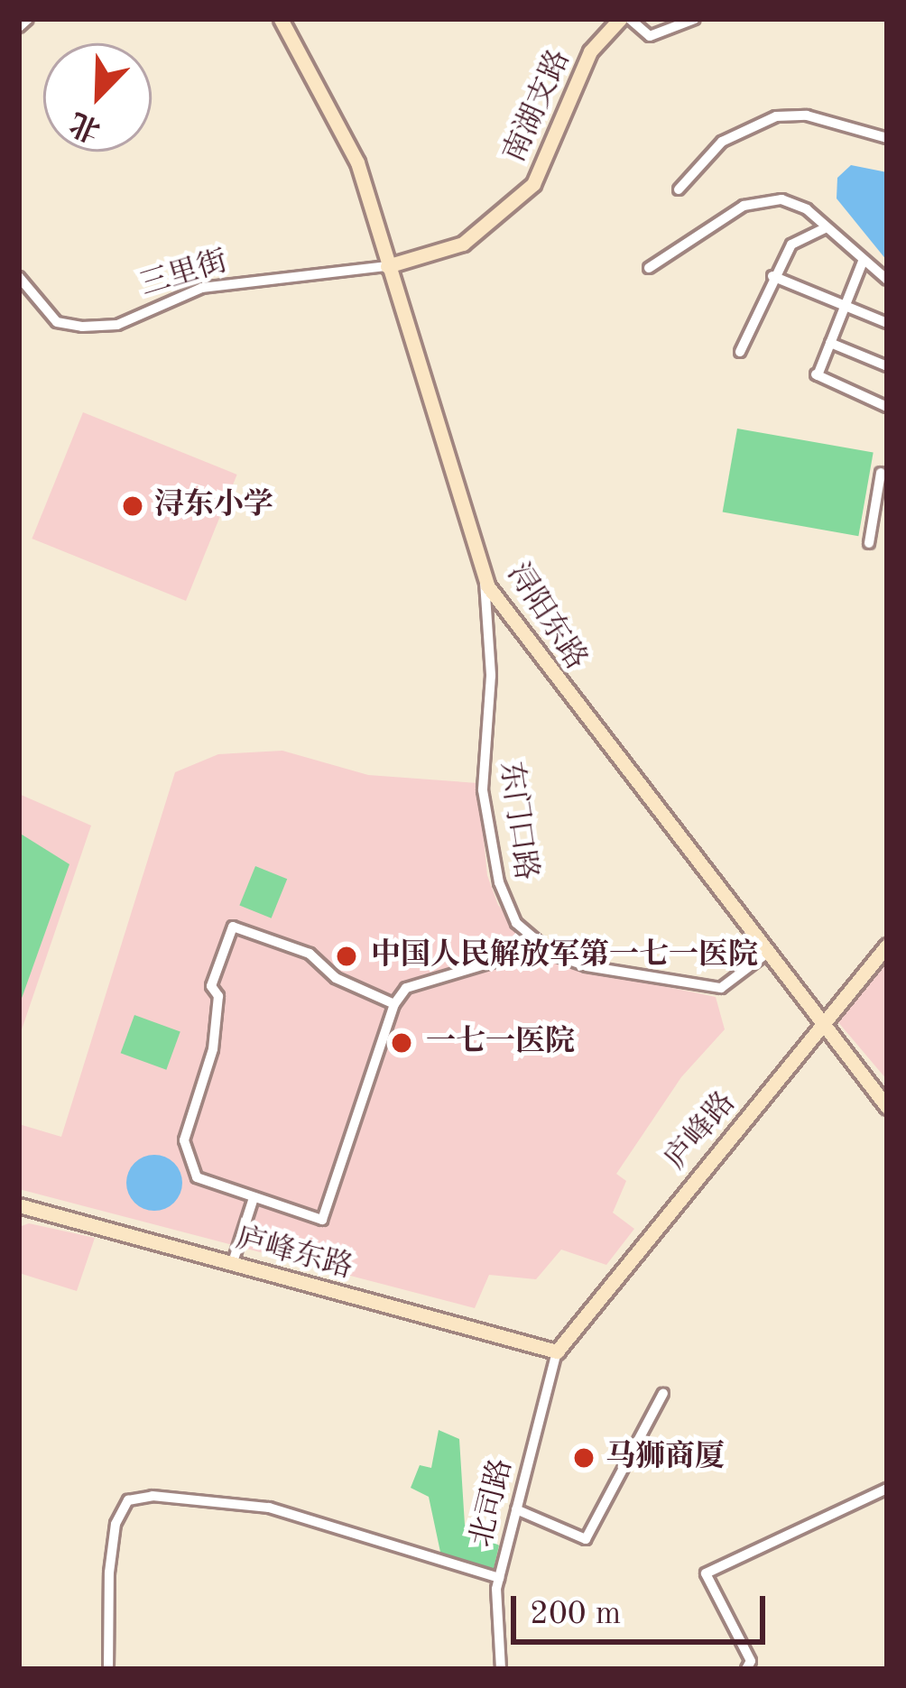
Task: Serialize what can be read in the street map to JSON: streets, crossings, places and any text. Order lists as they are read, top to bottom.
{
  "streets": {
    "main road": [
      "南湖支路",
      "浔阳东路",
      "庐峰路",
      "庐峰东路"
    ],
    "street": ["三里街", "东门口路", "北司路"]
  },
  "crossings": [
    ["南湖支路", "三里街"],
    ["南湖支路", "浔阳东路"],
    ["三里街", "浔阳东路"],
    ["浔阳东路", "东门口路"],
    ["浔阳东路", "庐峰路"],
    ["庐峰路", "庐峰东路"],
    ["庐峰路", "北司路"],
    ["庐峰东路", "北司路"]
  ],
  "places": [
    "浔东小学",
    "中国人民解放军第一七一医院",
    "一七一医院",
    "马狮商厦"
  ],
  "scale_bar": "200 m",
  "north": "bottom left"
}
